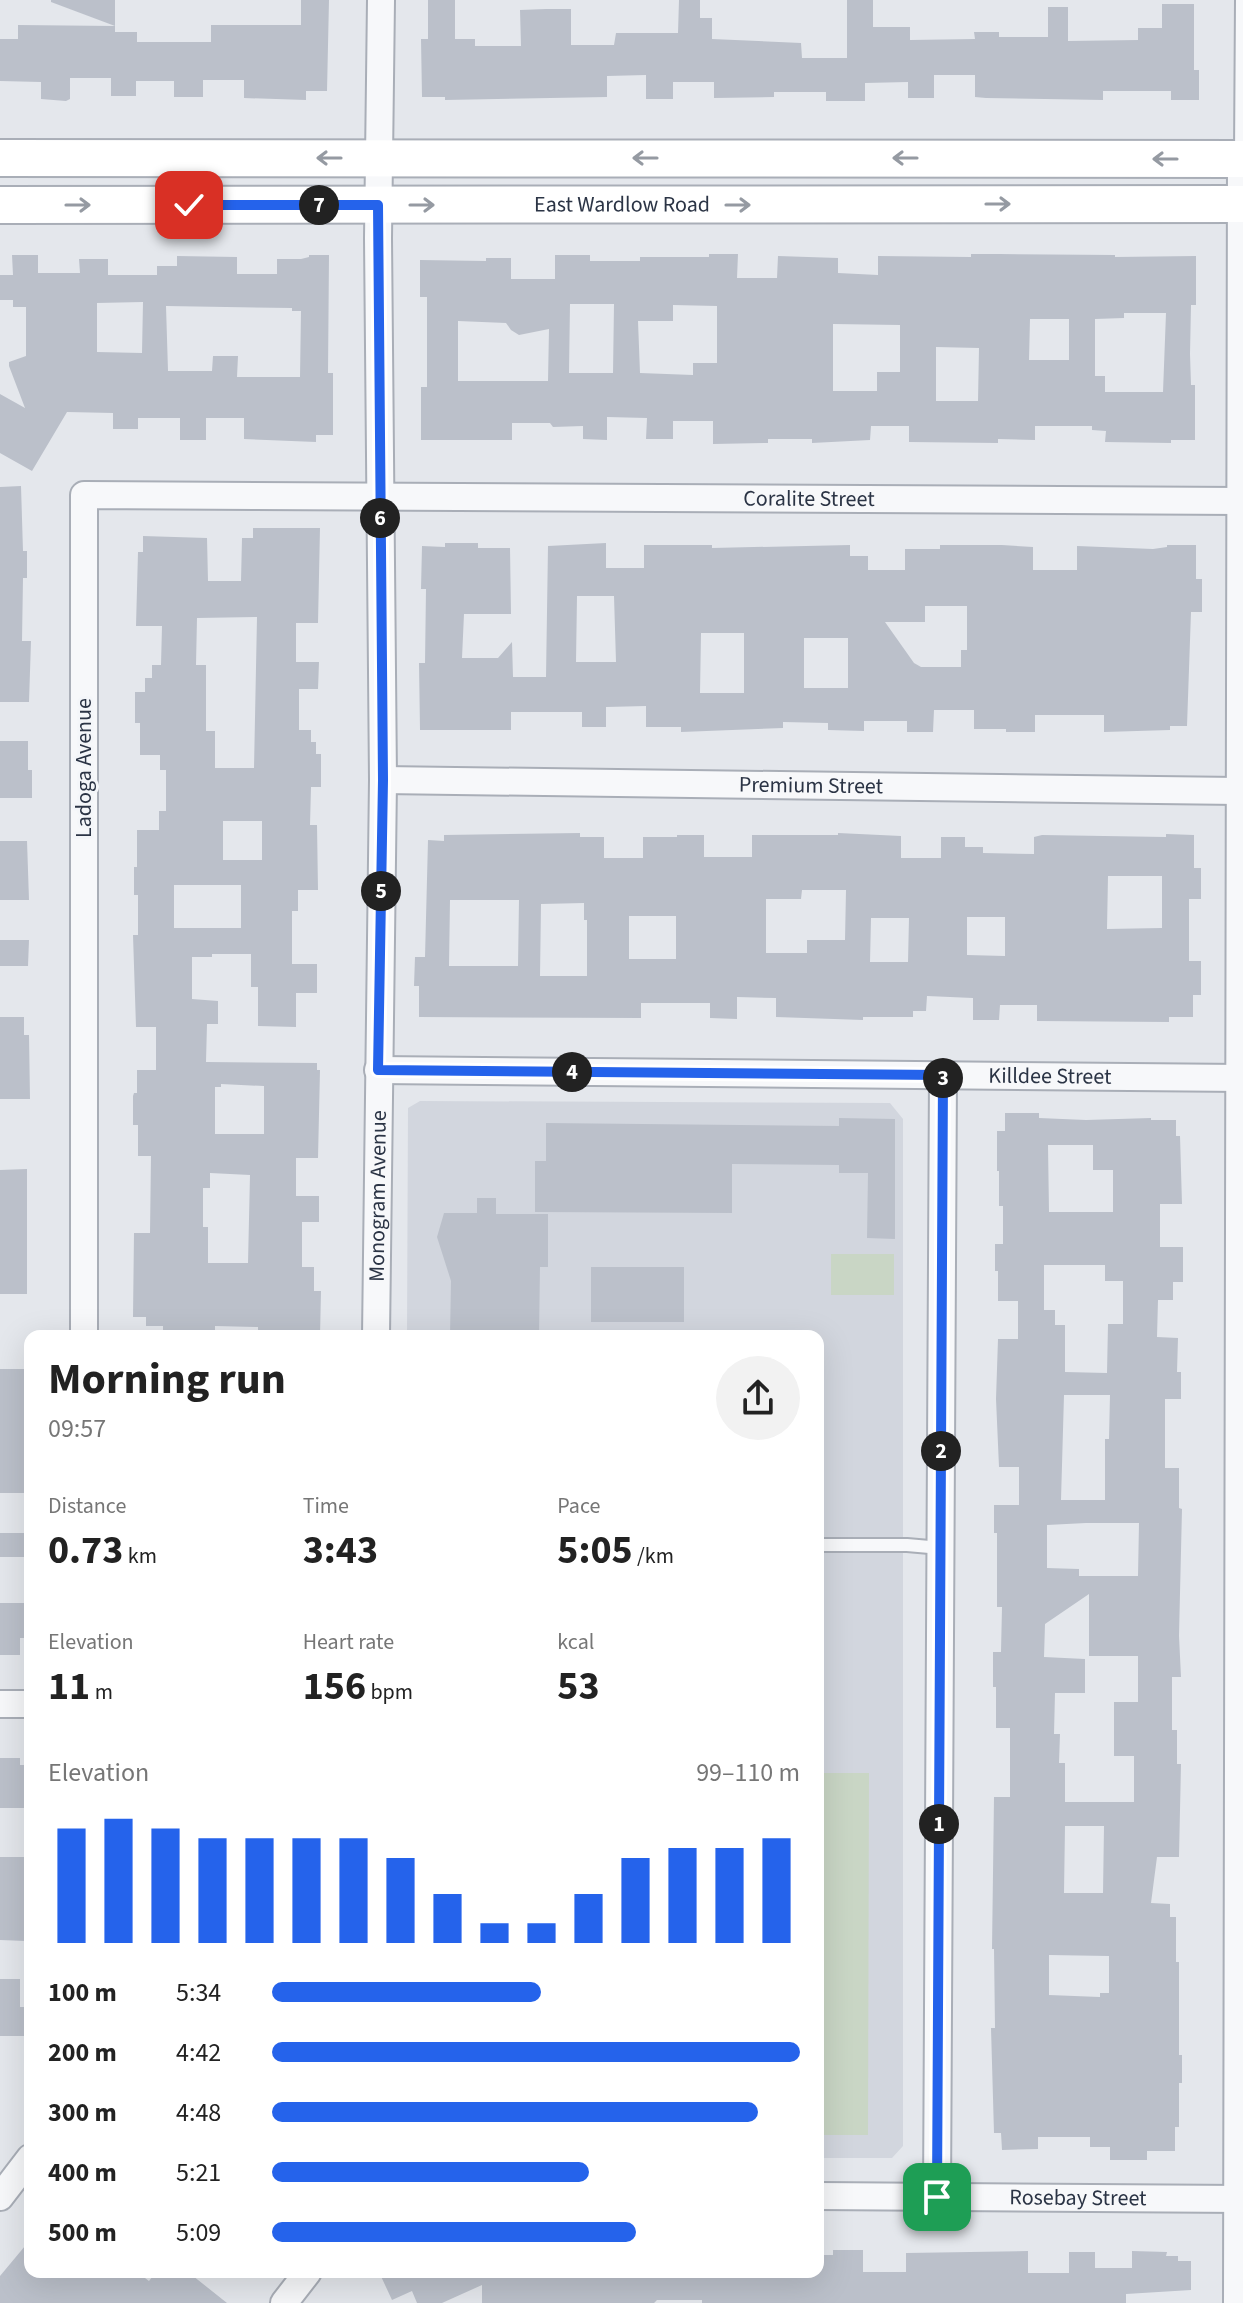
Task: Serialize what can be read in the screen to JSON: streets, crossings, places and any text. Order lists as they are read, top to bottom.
{
  "streets": {
    "main road": ["East Wardlow Road"],
    "street": [
      "Coralite Street",
      "Ladoga Avenue",
      "Premium Street",
      "Killdee Street",
      "Monogram Avenue",
      "Rosebay Street"
    ]
  },
  "crossings": [
    ["East Wardlow Road", "Monogram Avenue"],
    ["Coralite Street", "Ladoga Avenue"],
    ["Coralite Street", "Monogram Avenue"],
    ["Ladoga Avenue", "Monogram Avenue"],
    ["Premium Street", "Monogram Avenue"],
    ["Killdee Street", "Monogram Avenue"]
  ],
  "page": {
    "pins": [
      "7",
      "6",
      "5",
      "4",
      "3",
      "2",
      "1"
    ],
    "heading": ["Morning run", "09:57"],
    "stats": [
      ["Distance", "0.73 km"],
      ["Time", "3:43"],
      ["Pace", "5:05 /km"],
      ["Elevation", "11 m"],
      ["Heart rate", "156 bpm"],
      ["kcal", "53"]
    ],
    "chart": ["Elevation", "99–110 m"],
    "list": [
      {
        "name": "100 m",
        "note": "5:34"
      },
      {
        "name": "200 m",
        "note": "4:42"
      },
      {
        "name": "300 m",
        "note": "4:48"
      },
      {
        "name": "400 m",
        "note": "5:21"
      },
      {
        "name": "500 m",
        "note": "5:09"
      }
    ]
  }
}
